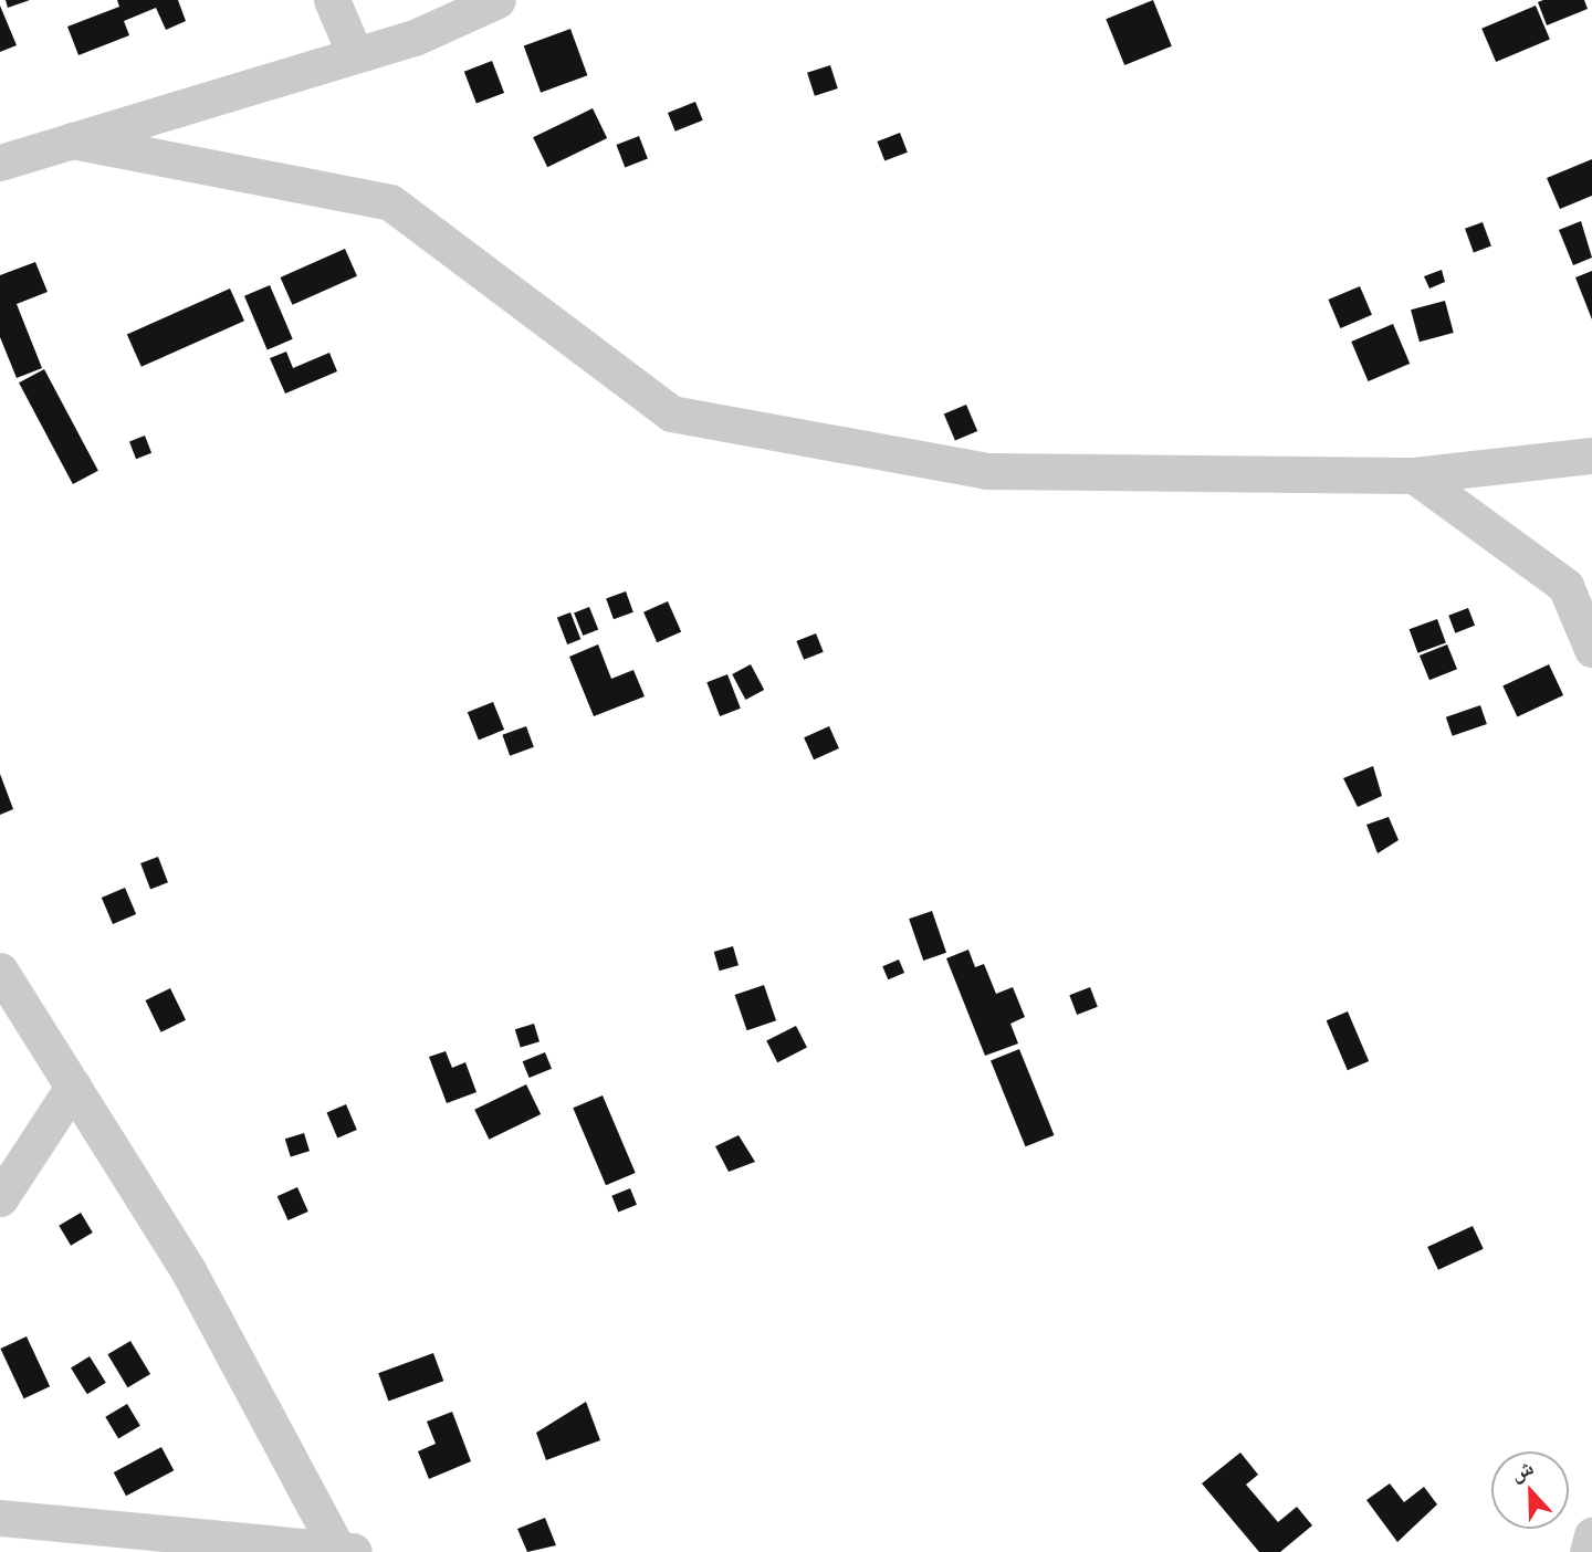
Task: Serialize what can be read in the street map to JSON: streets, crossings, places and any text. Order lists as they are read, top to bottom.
{
  "north": "top"
}
